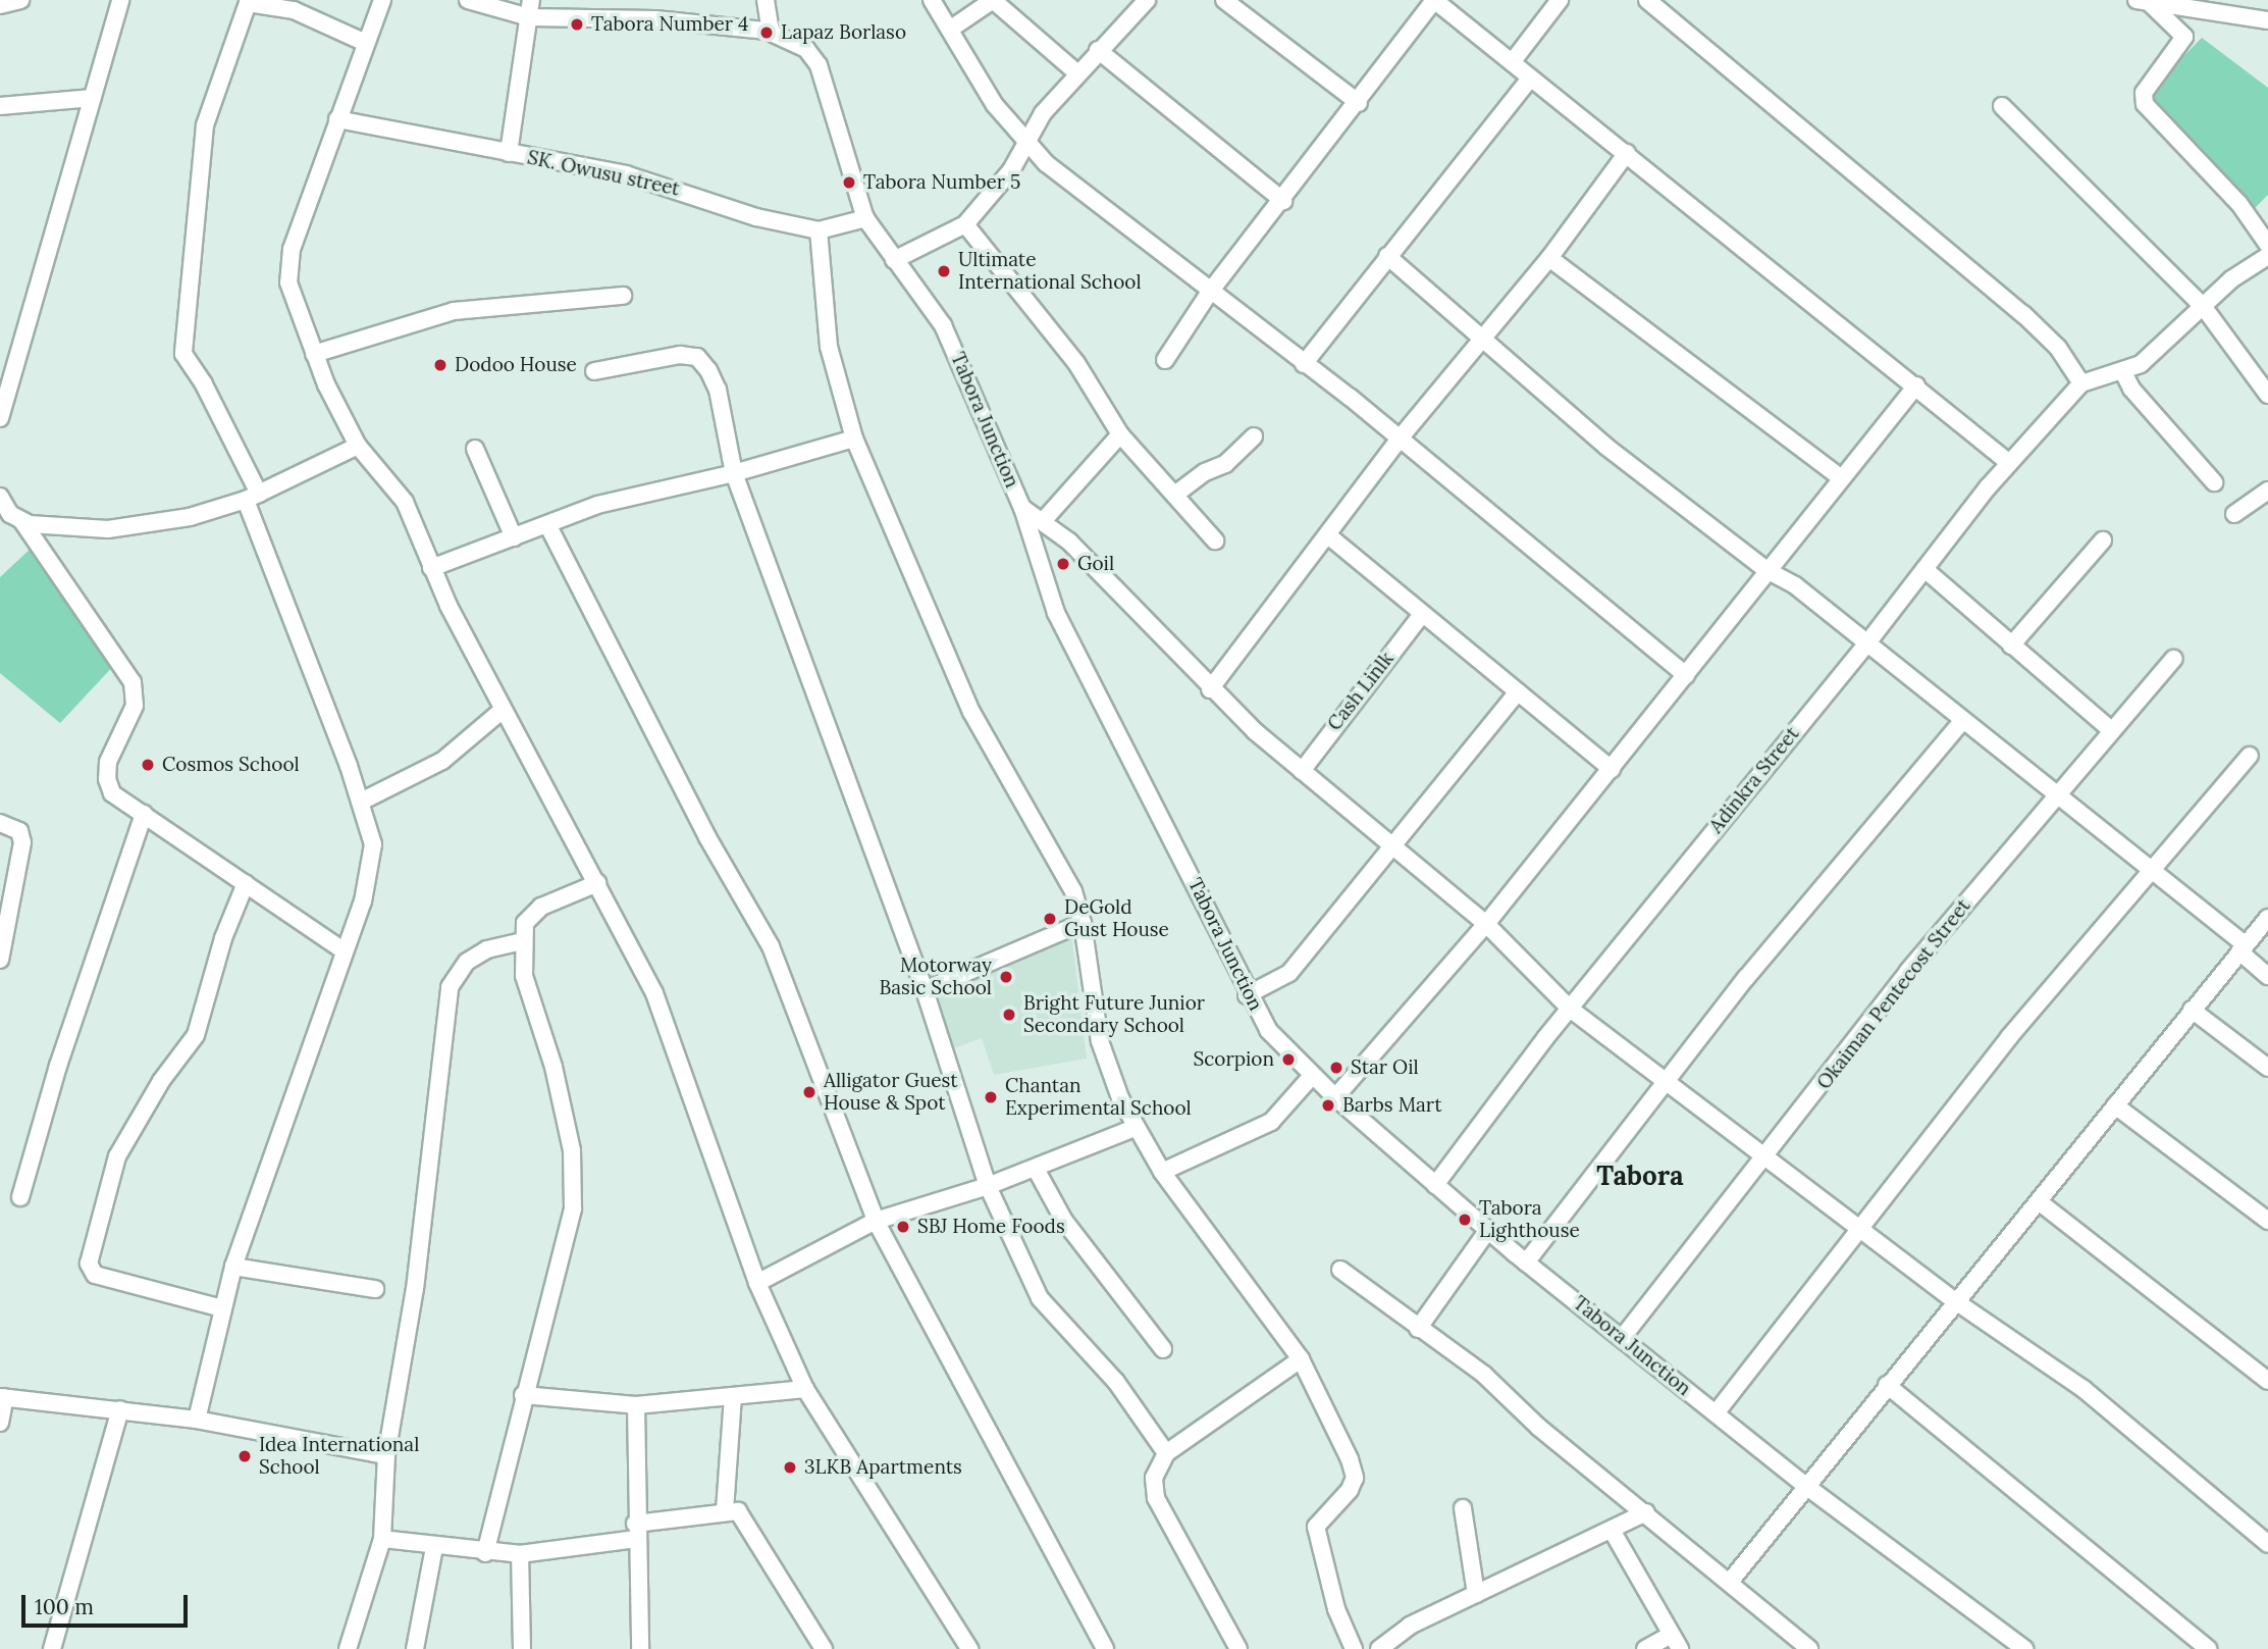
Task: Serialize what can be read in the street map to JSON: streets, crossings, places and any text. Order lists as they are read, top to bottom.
{
  "streets": {
    "street": [
      "SK. Owusu street",
      "Tabora Junction",
      "Cash Linlk",
      "Adinkra Street",
      "Okaiman Pentecost Street"
    ]
  },
  "crossings": [
    ["SK. Owusu street", "Tabora Junction"],
    ["Tabora Junction", "Adinkra Street"],
    ["Tabora Junction", "Okaiman Pentecost Street"]
  ],
  "districts": ["Tabora"],
  "places": [
    "Tabora Number 4",
    "Lapaz Borlaso",
    "Tabora Number 5",
    "Ultimate International School",
    "Dodoo House",
    "Goil",
    "Cosmos School",
    "DeGold Gust House",
    "Motorway Basic School",
    "Bright Future Junior Secondary School",
    "Scorpion",
    "Star Oil",
    "Alligator Guest House & Spot",
    "Chantan Experimental School",
    "Barbs Mart",
    "Tabora Lighthouse",
    "SBJ Home Foods",
    "Idea International School",
    "3LKB Apartments"
  ],
  "scale_bar": "100 m"
}
